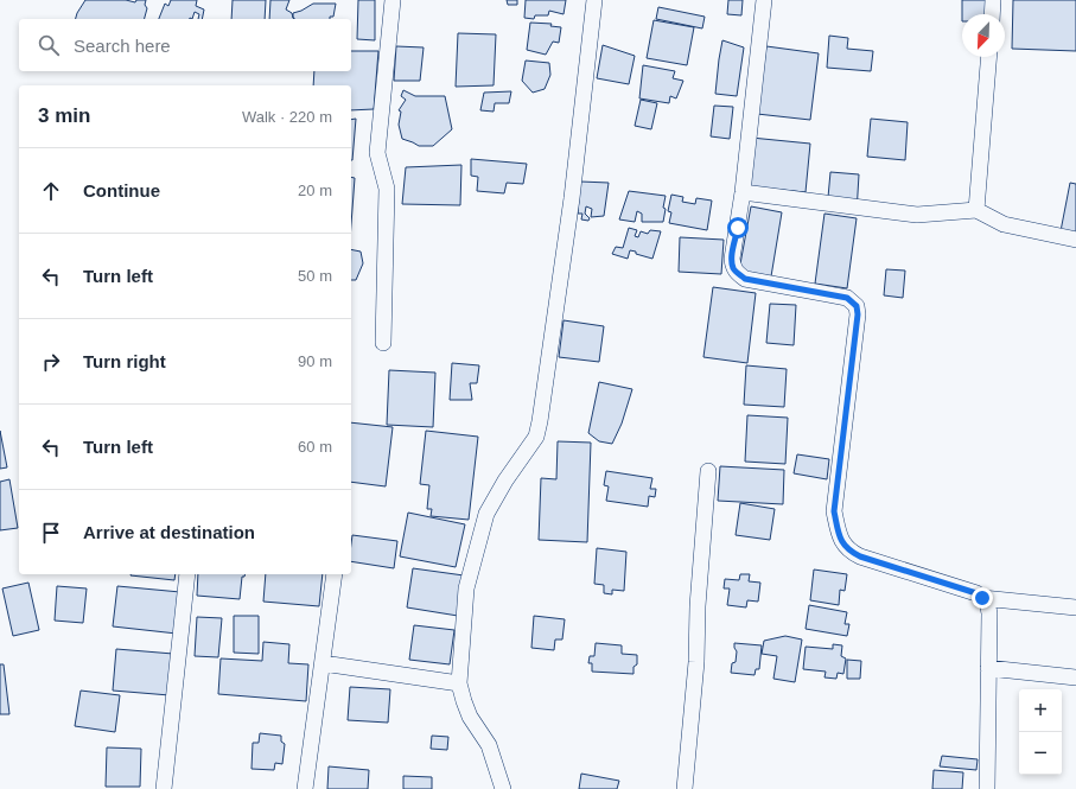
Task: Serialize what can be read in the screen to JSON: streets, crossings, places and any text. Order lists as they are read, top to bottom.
{
  "north": "bottom left",
  "page": {
    "search": "Search here",
    "heading": ["3 min", "Walk · 220 m"],
    "list": [
      ["Continue", "20 m"],
      ["Turn left", "50 m"],
      ["Turn right", "90 m"],
      ["Turn left", "60 m"],
      "Arrive at destination"
    ],
    "map_buttons": ["+", "−"]
  }
}
